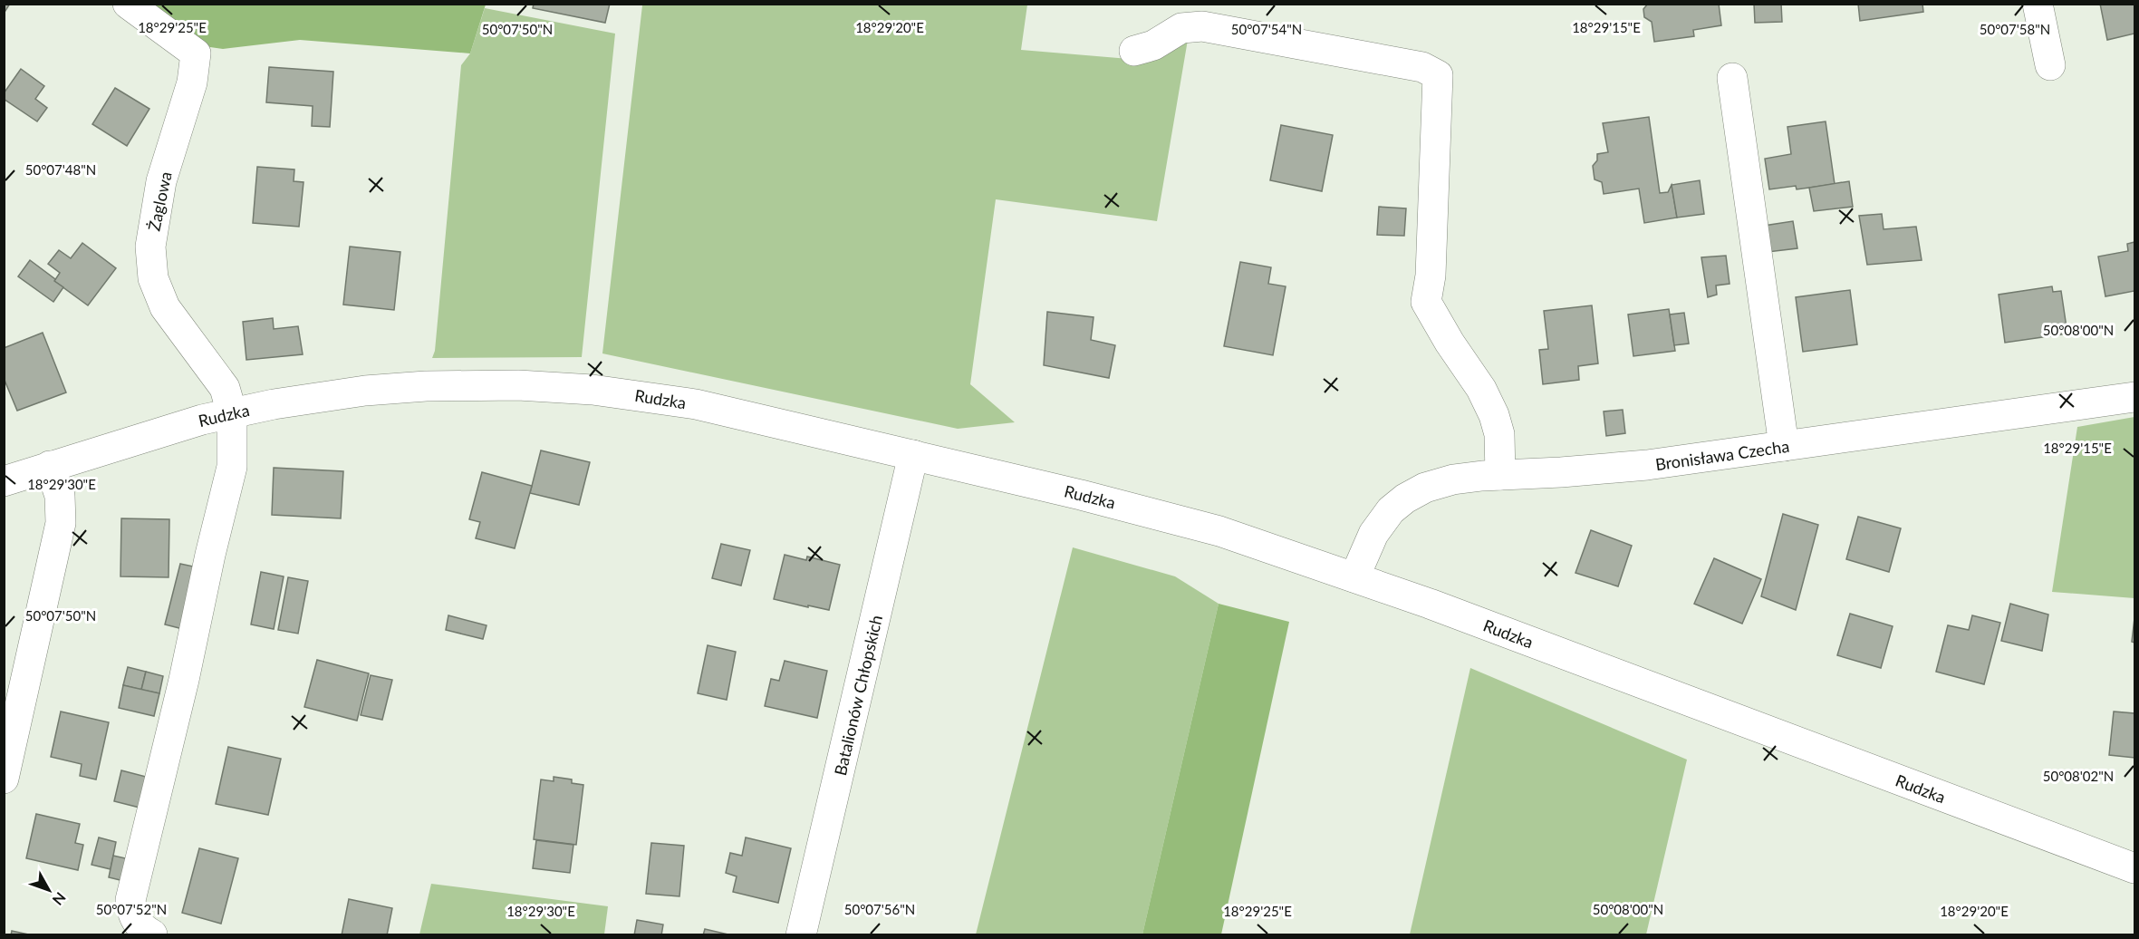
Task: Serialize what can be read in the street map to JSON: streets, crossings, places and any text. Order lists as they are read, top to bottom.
{
  "streets": {
    "street": [
      "Żaglowa",
      "Rudzka",
      "Bronisława Czecha",
      "Batalionów Chłopskich"
    ]
  },
  "crossings": [
    ["Żaglowa", "Rudzka"],
    ["Rudzka", "Bronisława Czecha"],
    ["Rudzka", "Batalionów Chłopskich"]
  ],
  "north": "bottom right",
  "coordinates": [
    "18°29'20\"E",
    "18°29'25\"E",
    "18°29'15\"E",
    "50°07'50\"N",
    "50°07'54\"N",
    "50°07'58\"N",
    "50°07'48\"N",
    "50°08'00\"N",
    "18°29'30\"E",
    "50°08'02\"N",
    "50°07'52\"N",
    "50°07'56\"N"
  ]
}
